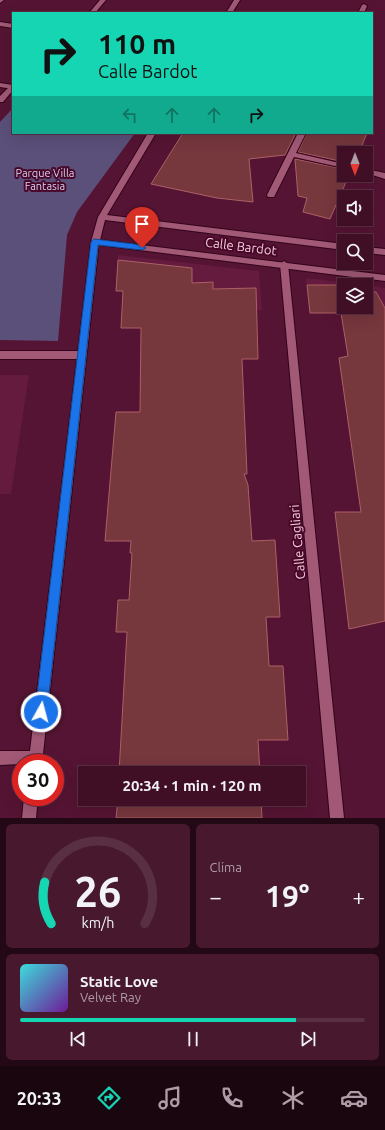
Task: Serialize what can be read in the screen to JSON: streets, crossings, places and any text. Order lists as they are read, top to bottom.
{
  "streets": {
    "street": ["Calle Bardot", "Calle Cagliari"]
  },
  "crossings": [
    ["Calle Bardot", "Calle Cagliari"]
  ],
  "parks": ["Parque Villa Fantasia"],
  "north": "bottom",
  "page": {
    "turn": ["110 m", "Calle Bardot"],
    "limit": "30",
    "trip": "20:34 · 1 min · 120 m",
    "tile": "Clima",
    "heat": ["−", "19°", "+"],
    "song": ["Static Love", "Velvet Ray"],
    "tabs": "20:33",
    "gauge": ["26", "km/h"]
  }
}
